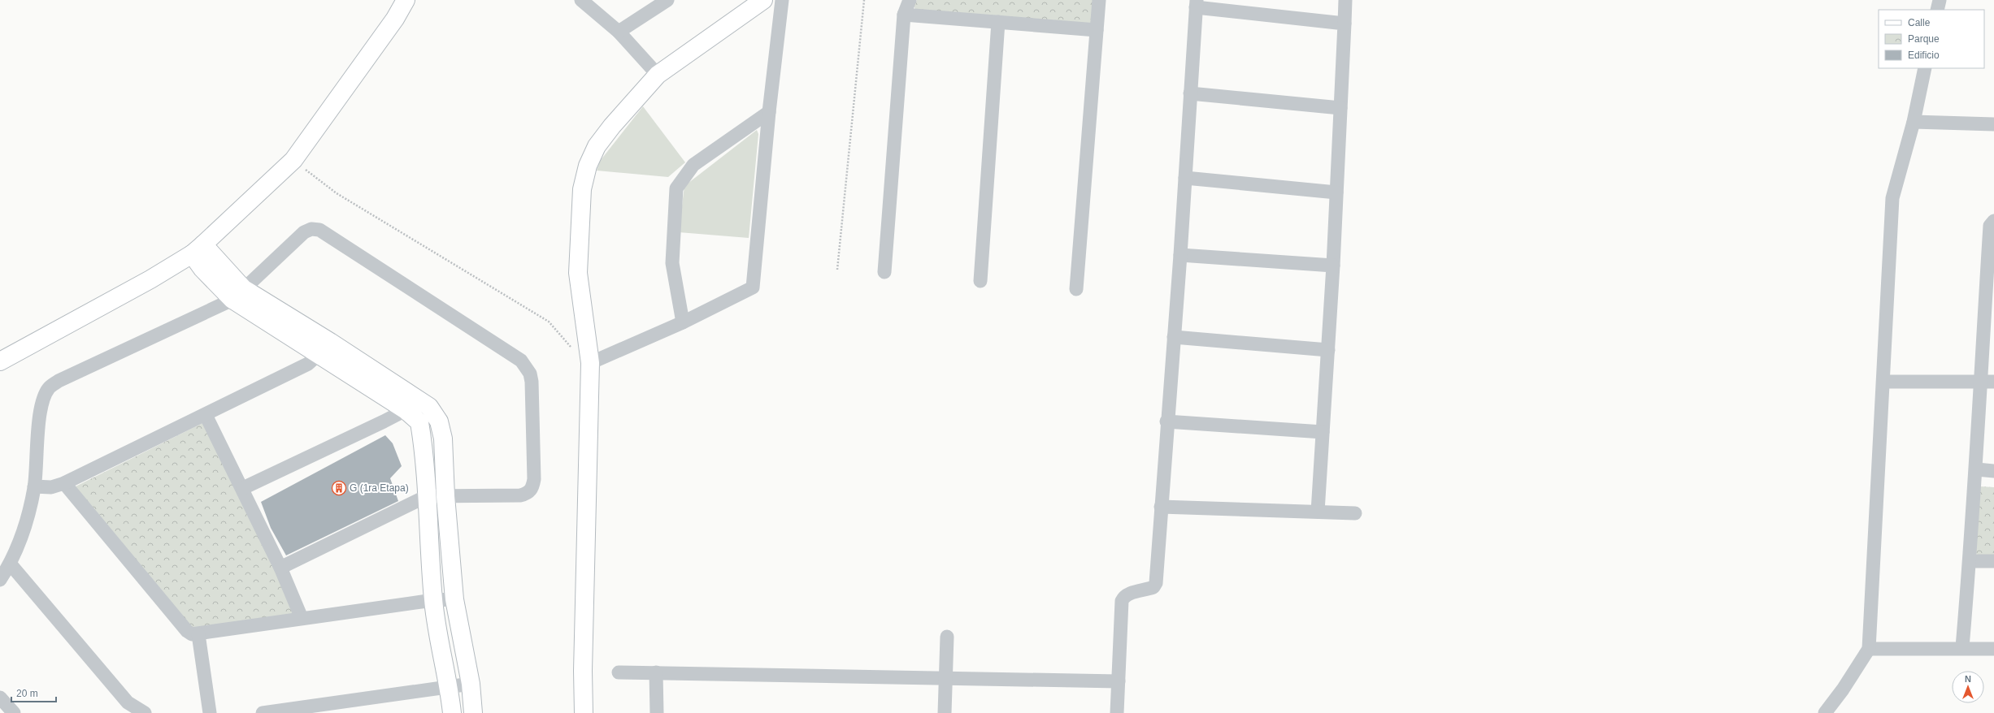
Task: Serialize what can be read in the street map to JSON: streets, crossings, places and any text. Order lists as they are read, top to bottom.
{
  "places": {
    "building": ["G (1ra Etapa)"]
  },
  "legend": ["Calle", "Parque", "Edificio"],
  "scale_bar": "20 m",
  "north": "top"
}
